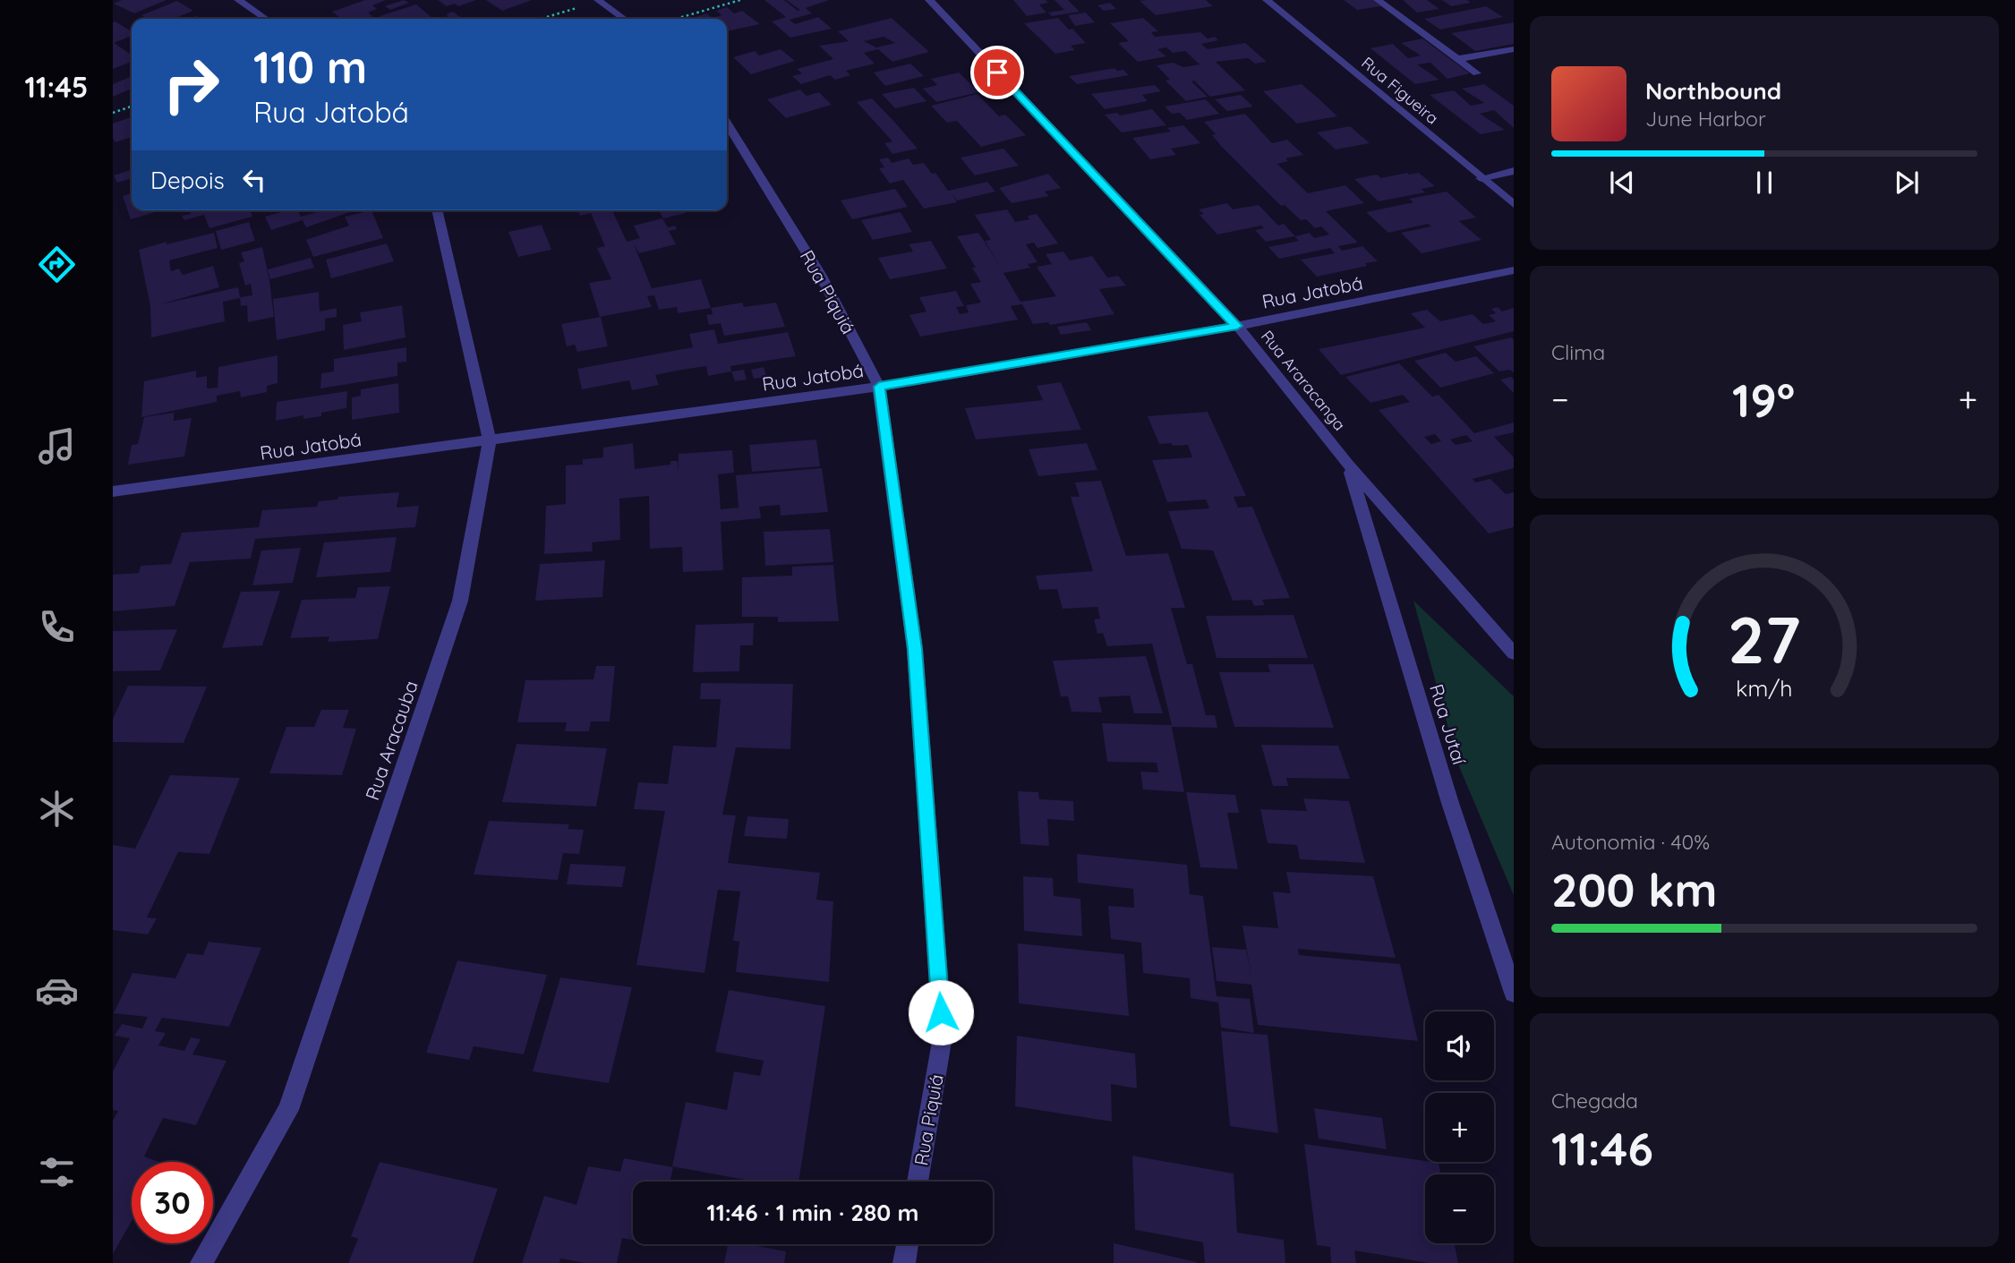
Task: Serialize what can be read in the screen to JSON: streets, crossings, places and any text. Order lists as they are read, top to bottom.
{
  "streets": {
    "street": [
      "Rua Figueira",
      "Rua Piquiá",
      "Rua Jatobá",
      "Rua Araracanga",
      "Rua Jutaí",
      "Rua Aracauba"
    ]
  },
  "crossings": [
    ["Rua Piquiá", "Rua Jatobá"],
    ["Rua Jatobá", "Rua Araracanga"],
    ["Rua Jatobá", "Rua Aracauba"],
    ["Rua Araracanga", "Rua Jutaí"]
  ],
  "page": {
    "tabs": "11:45",
    "turn": ["110 m", "Rua Jatobá"],
    "song": ["Northbound", "June Harbor"],
    "then": "Depois",
    "tile": [
      "Clima",
      ["Autonomia · 40%", "200 km"],
      ["Chegada", "11:46"]
    ],
    "heat": ["−", "19°", "+"],
    "map_buttons": ["+", "−"],
    "limit": "30",
    "trip": "11:46 · 1 min · 280 m",
    "gauge": ["27", "km/h"]
  }
}
